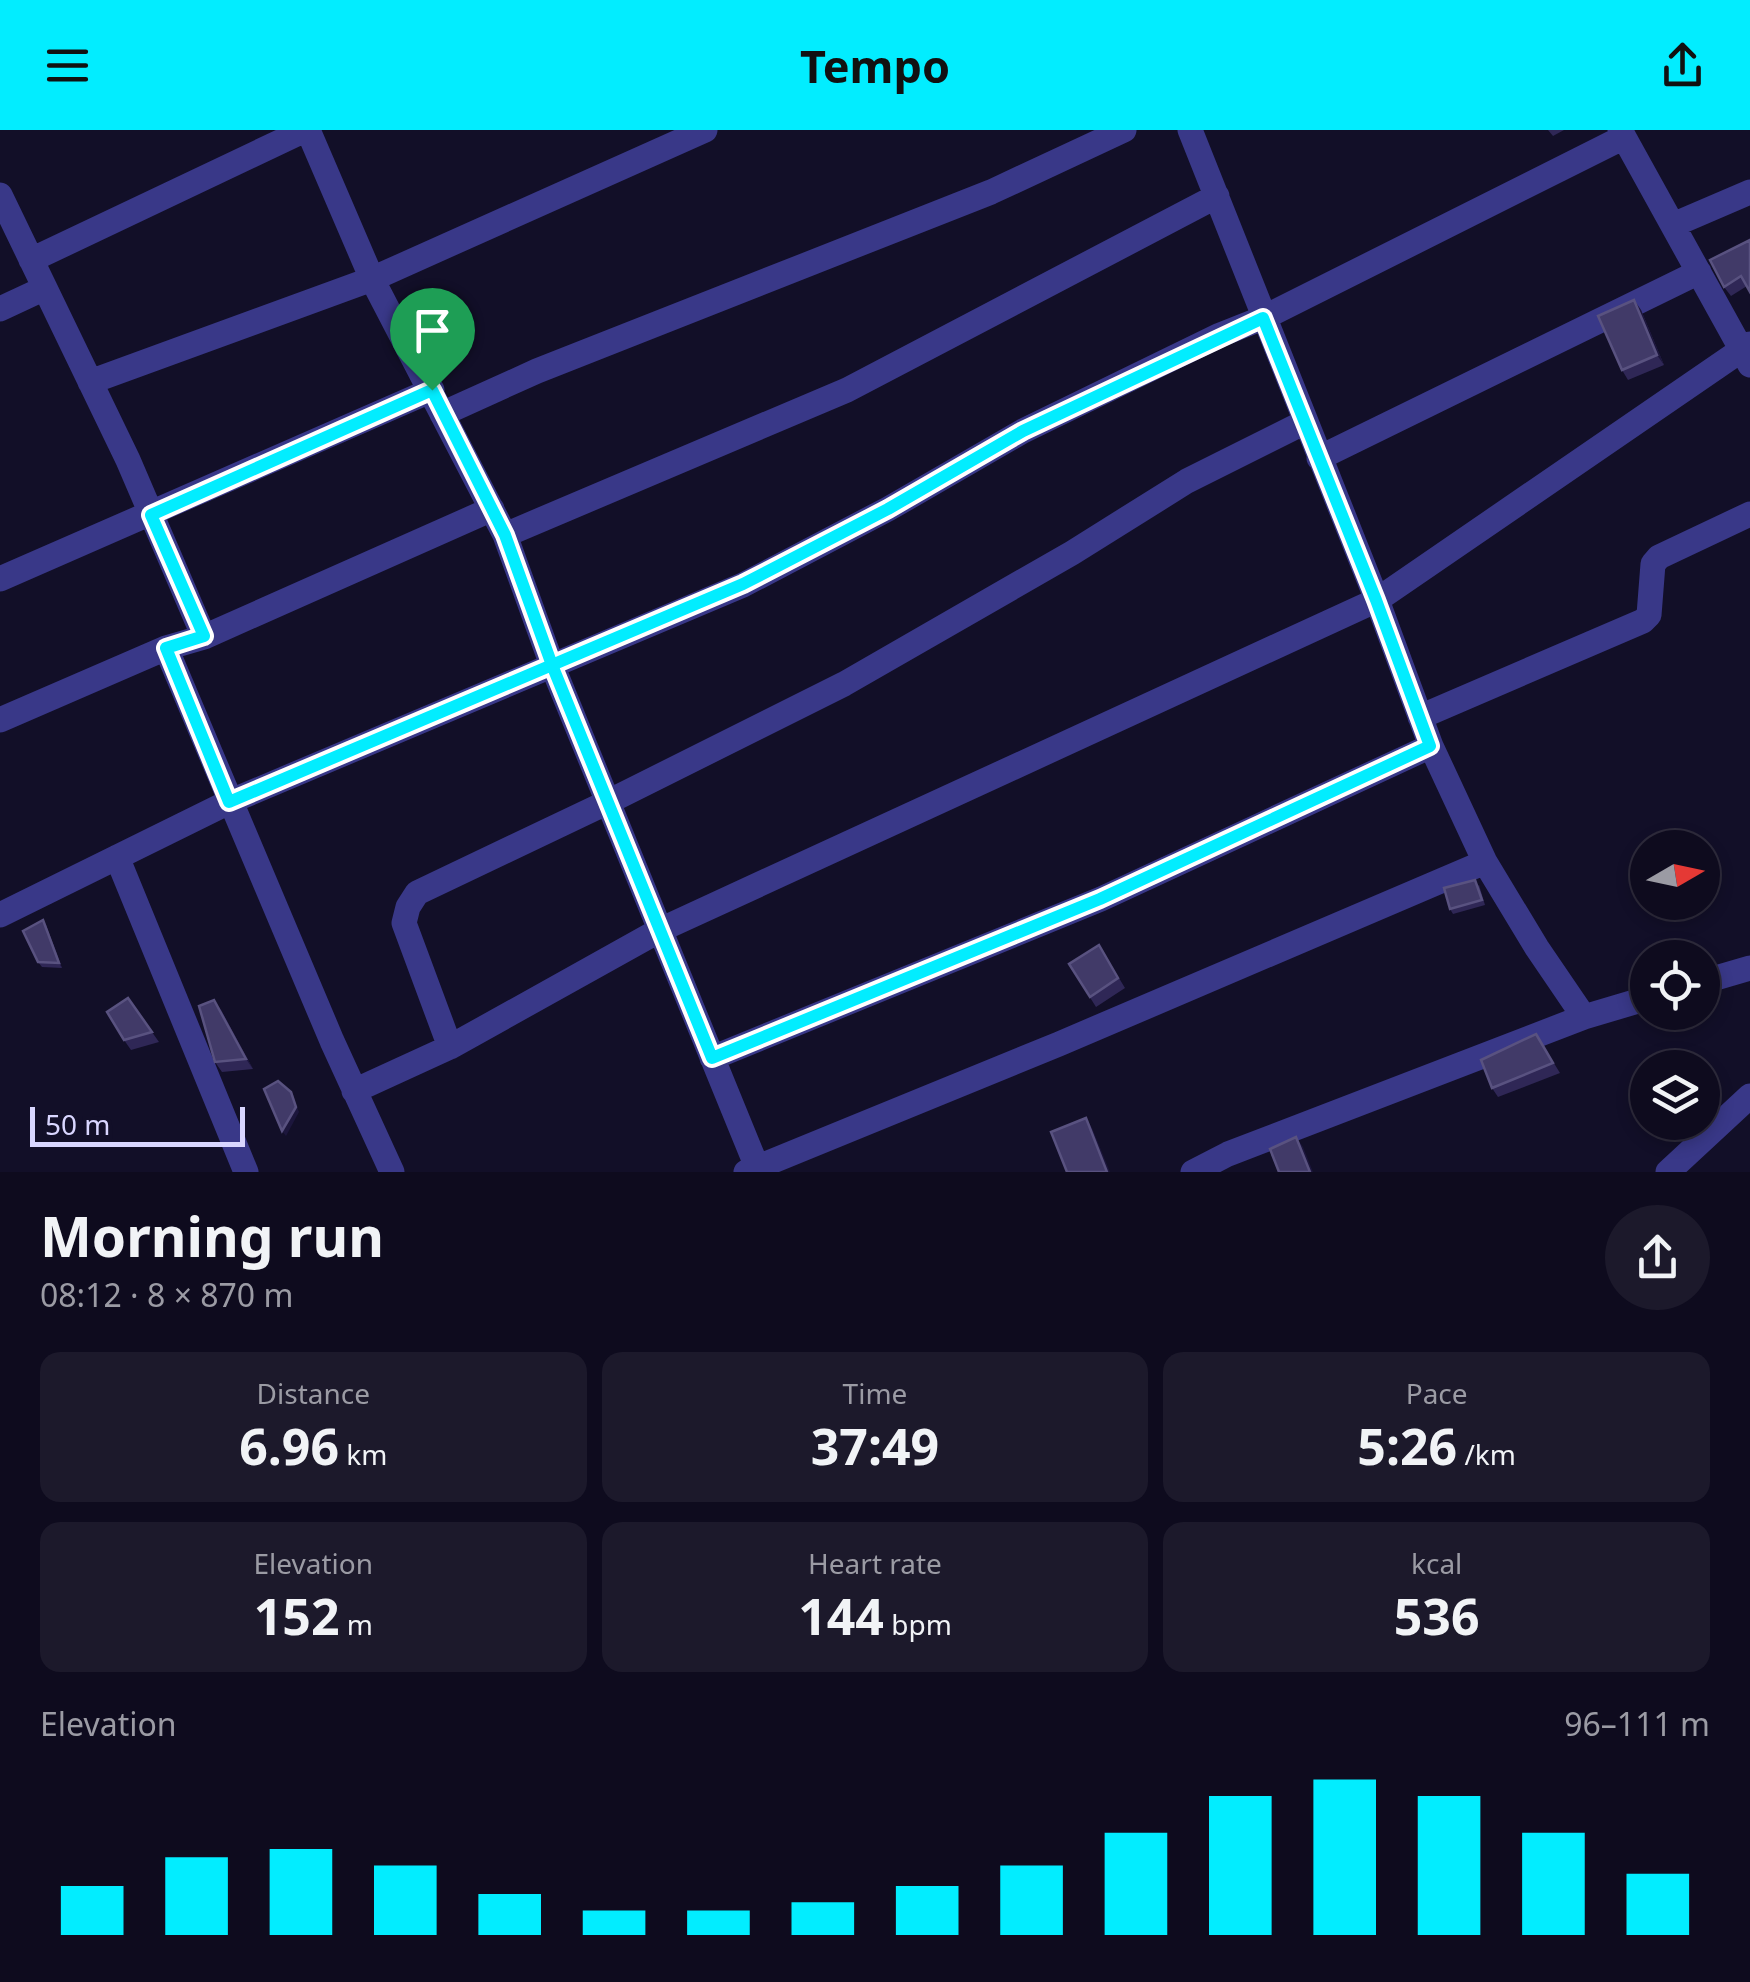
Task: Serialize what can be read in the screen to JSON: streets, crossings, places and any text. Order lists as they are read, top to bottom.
{
  "scale_bar": "50 m",
  "north": "right",
  "page": {
    "header": "Tempo",
    "scale": "50 m",
    "heading": ["Morning run", "08:12 · 8 × 870 m"],
    "stats": [
      ["Distance", "6.96 km"],
      ["Time", "37:49"],
      ["Pace", "5:26 /km"],
      ["Elevation", "152 m"],
      ["Heart rate", "144 bpm"],
      ["kcal", "536"]
    ],
    "chart": ["Elevation", "96–111 m"]
  }
}
